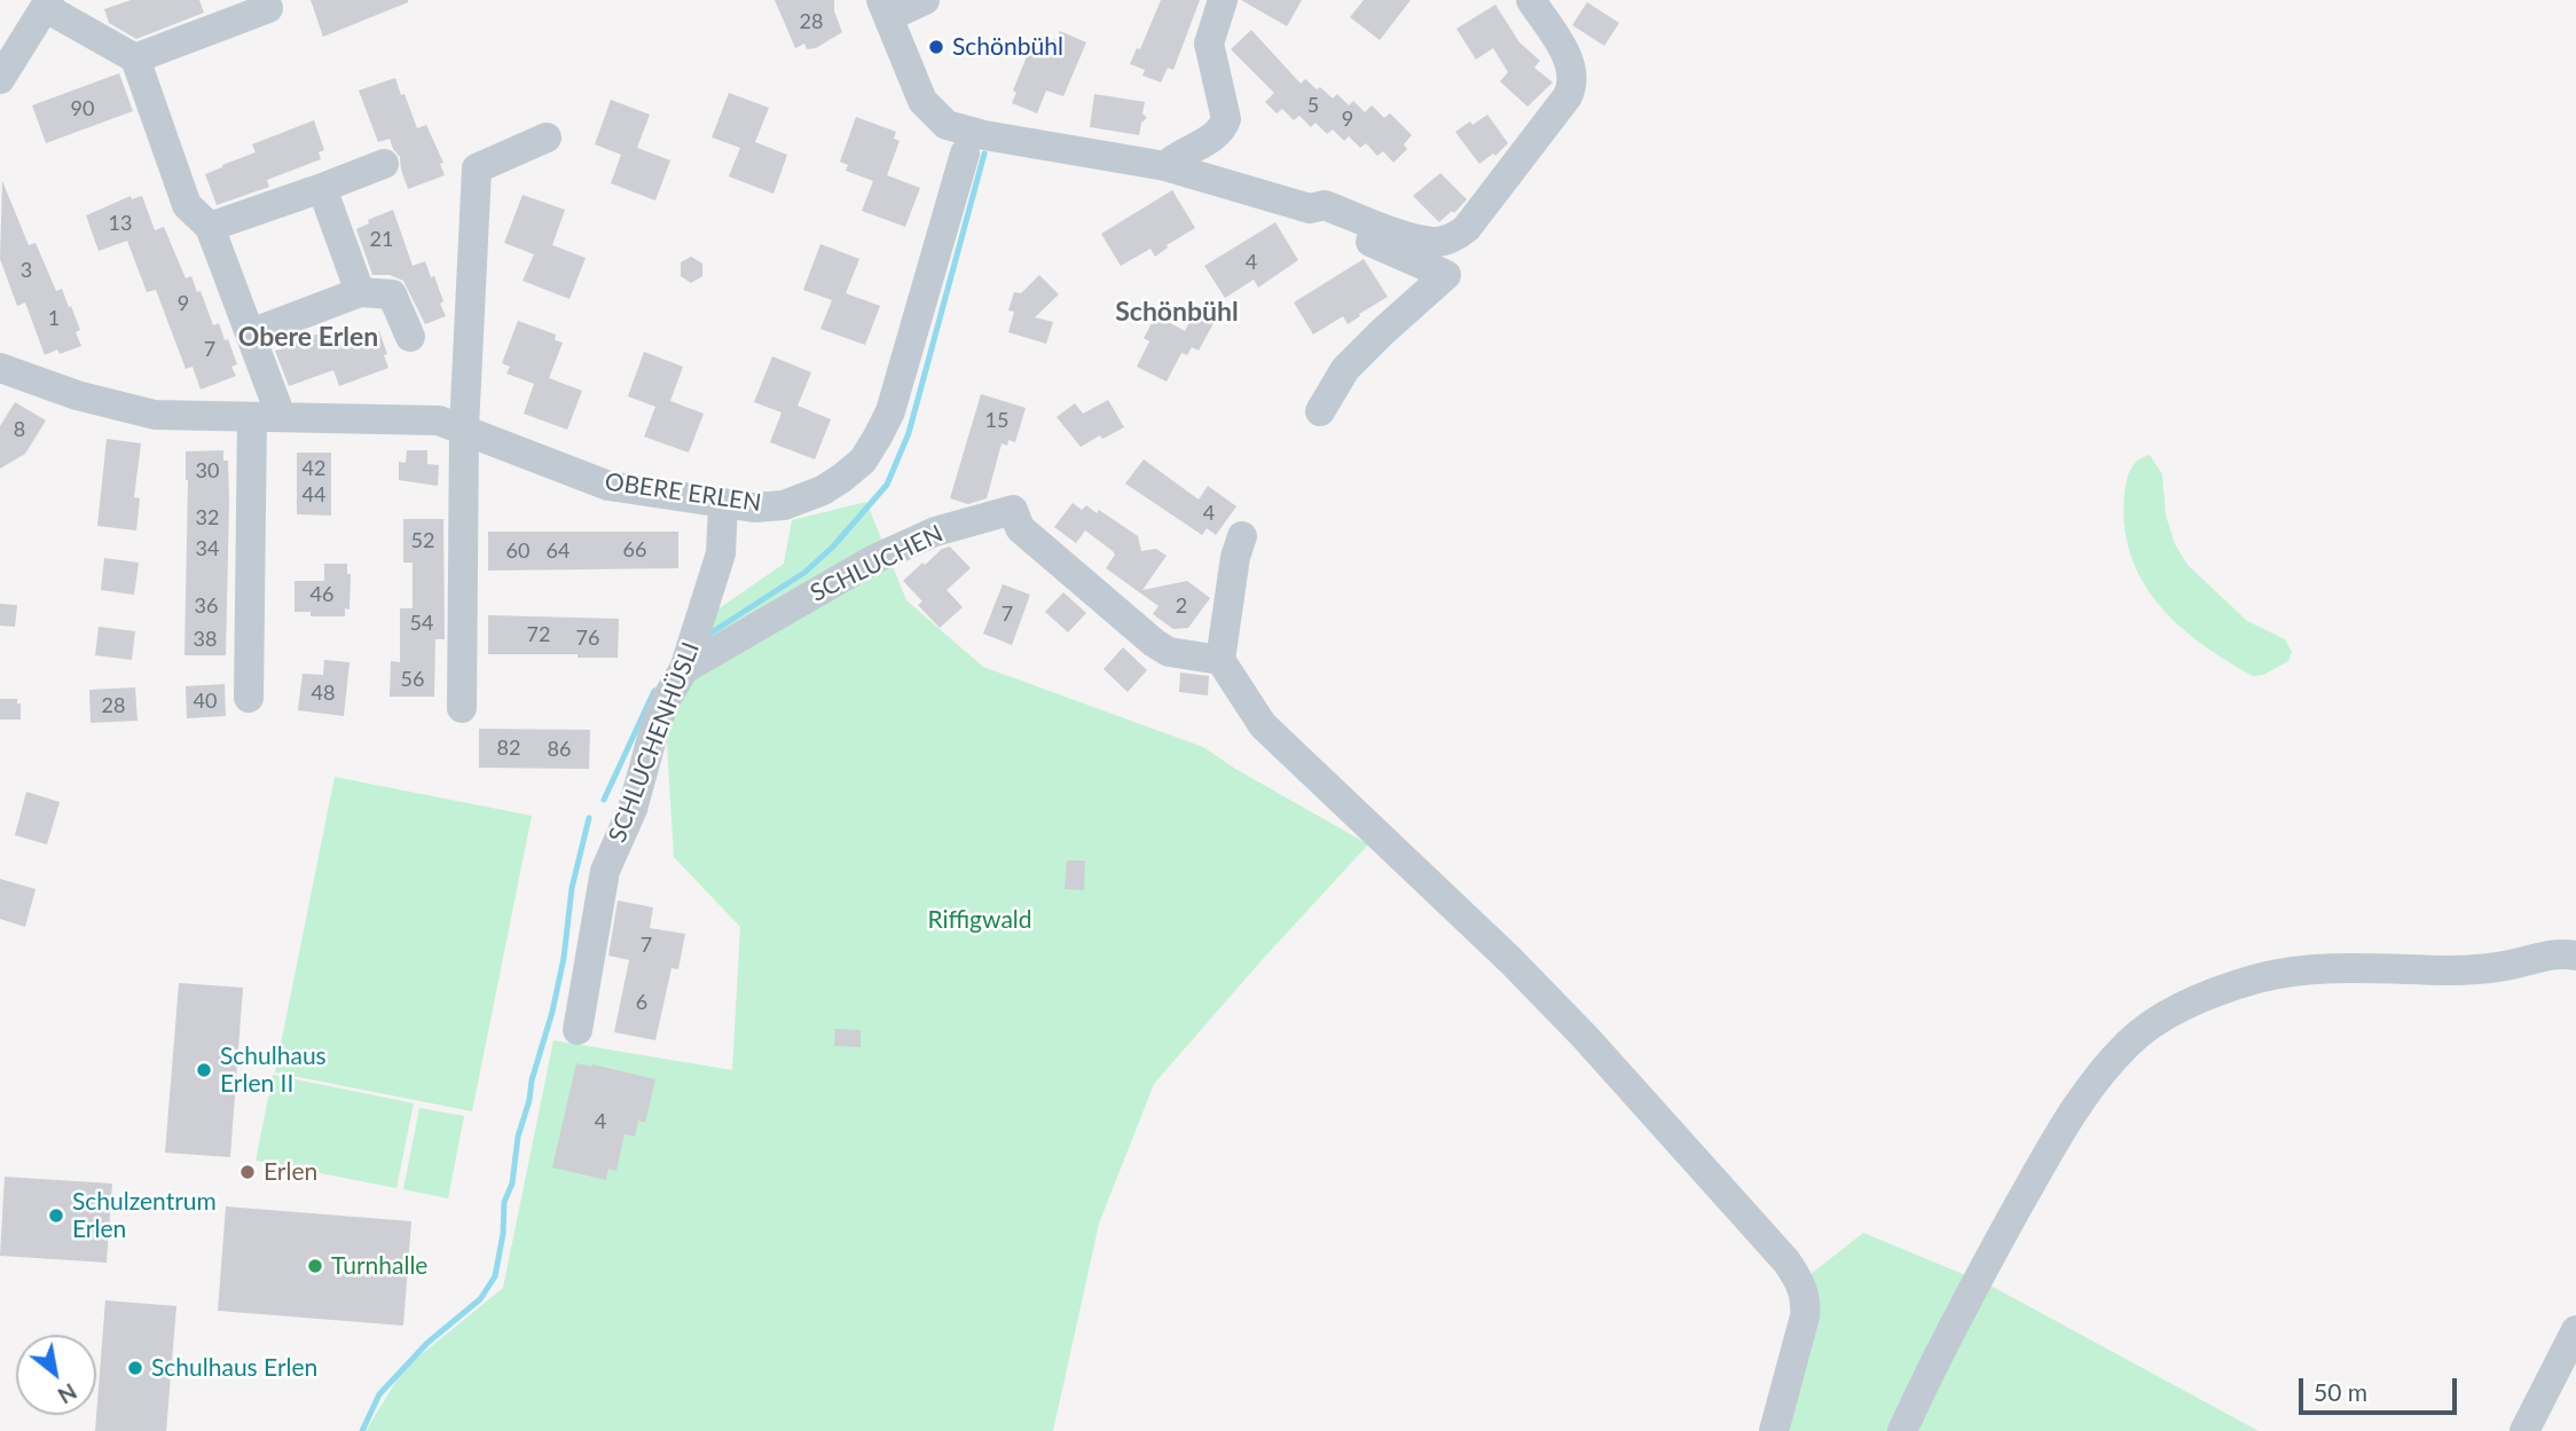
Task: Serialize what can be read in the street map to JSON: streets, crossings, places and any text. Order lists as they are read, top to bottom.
{
  "streets": {
    "street": ["OBERE ERLEN", "SCHLUCHEN", "SCHLUCHENHÜSLI"]
  },
  "crossings": [
    ["OBERE ERLEN", "SCHLUCHENHÜSLI"],
    ["SCHLUCHEN", "SCHLUCHENHÜSLI"]
  ],
  "districts": ["Schönbühl", "Obere Erlen"],
  "parks": ["Riffigwald"],
  "places": [
    "Schönbühl",
    "Schulhaus Erlen II",
    "Erlen",
    "Schulzentrum Erlen",
    "Turnhalle",
    "Schulhaus Erlen"
  ],
  "house_numbers": [
    "28",
    "5",
    "90",
    "9",
    "13",
    "21",
    "4",
    "3",
    "9",
    "1",
    "7",
    "15",
    "8",
    "42",
    "30",
    "44",
    "4",
    "32",
    "52",
    "34",
    "66",
    "60",
    "64",
    "46",
    "36",
    "2",
    "7",
    "54",
    "72",
    "76",
    "38",
    "56",
    "48",
    "40",
    "28",
    "82",
    "86",
    "7",
    "6",
    "4"
  ],
  "scale_bar": "50 m",
  "north": "bottom right"
}
